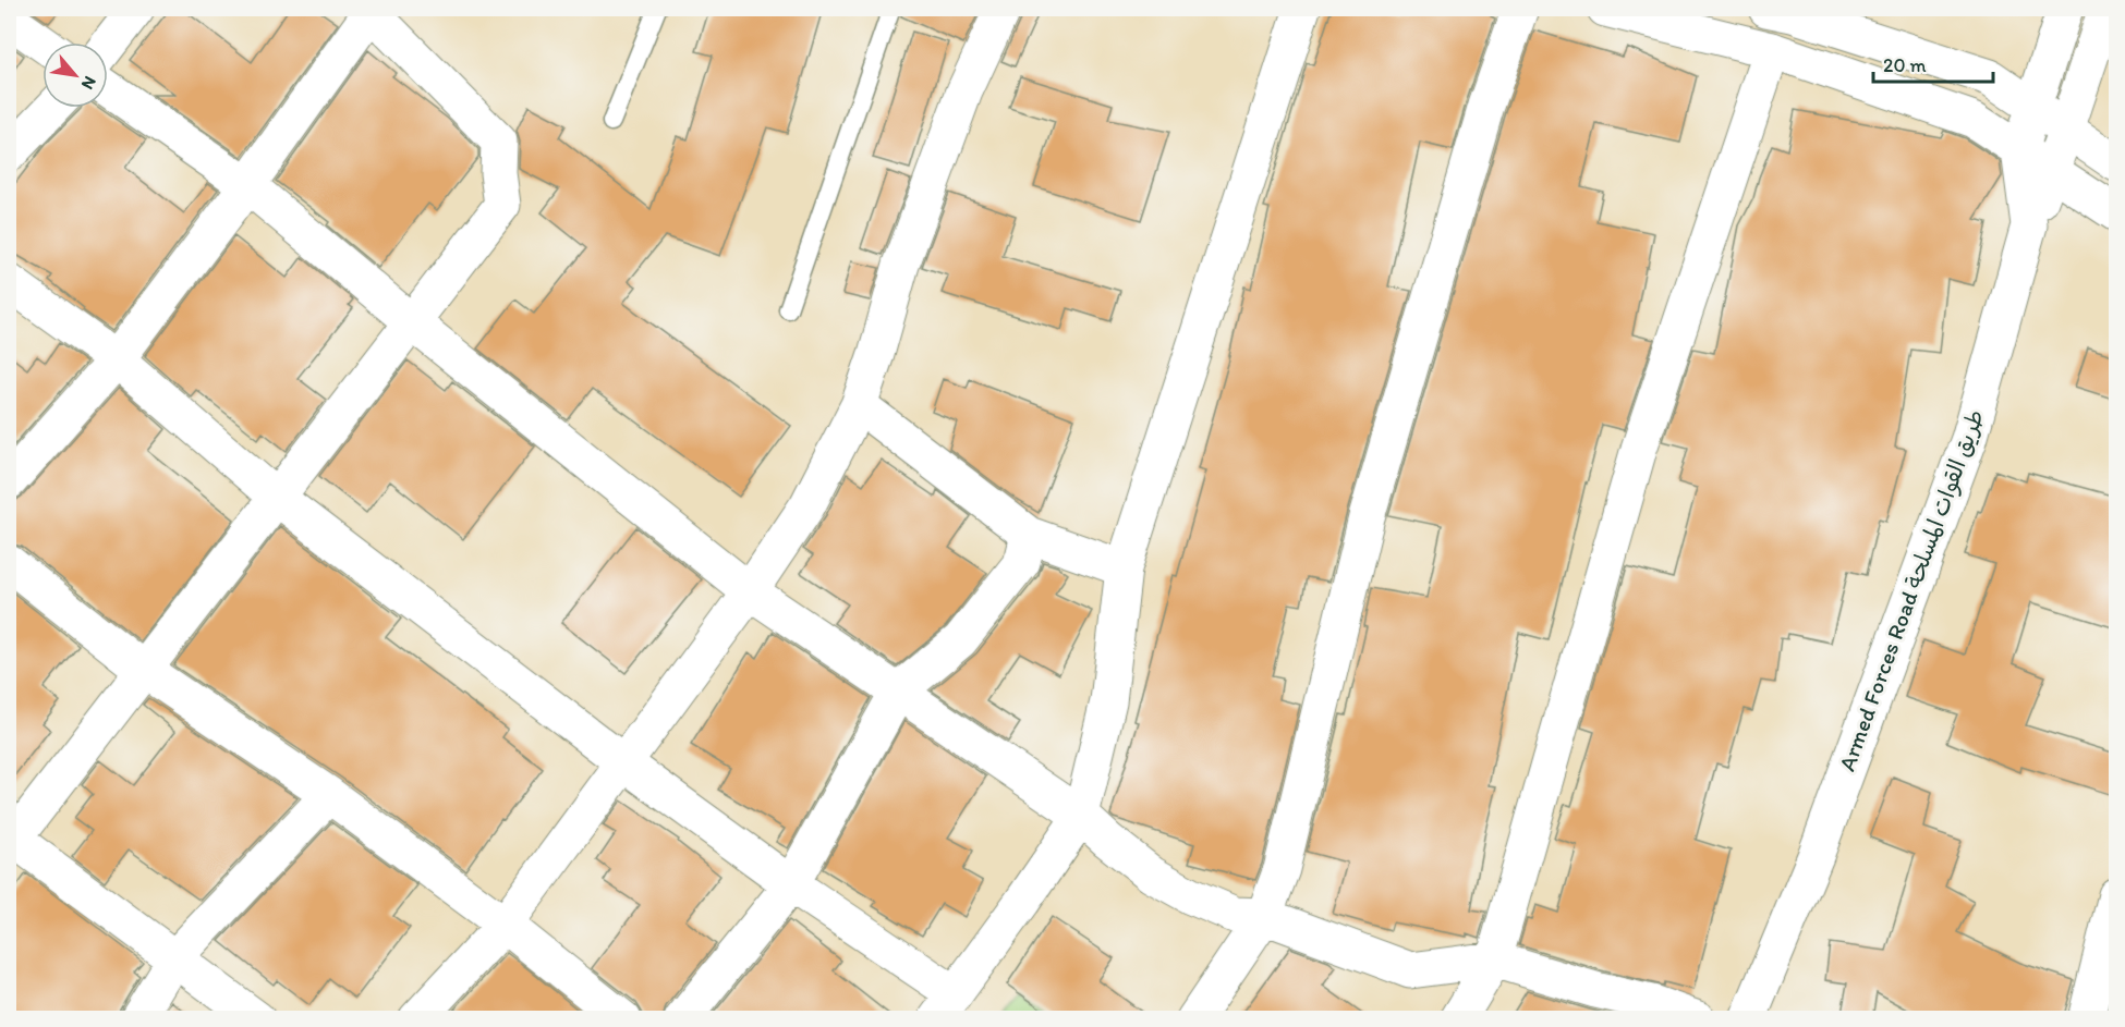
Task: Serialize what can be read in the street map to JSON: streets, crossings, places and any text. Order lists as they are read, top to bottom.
{
  "streets": {
    "main road": ["Armed Forces Road طريق القوات المسلحة"]
  },
  "scale_bar": "20 m",
  "north": "bottom right"
}
